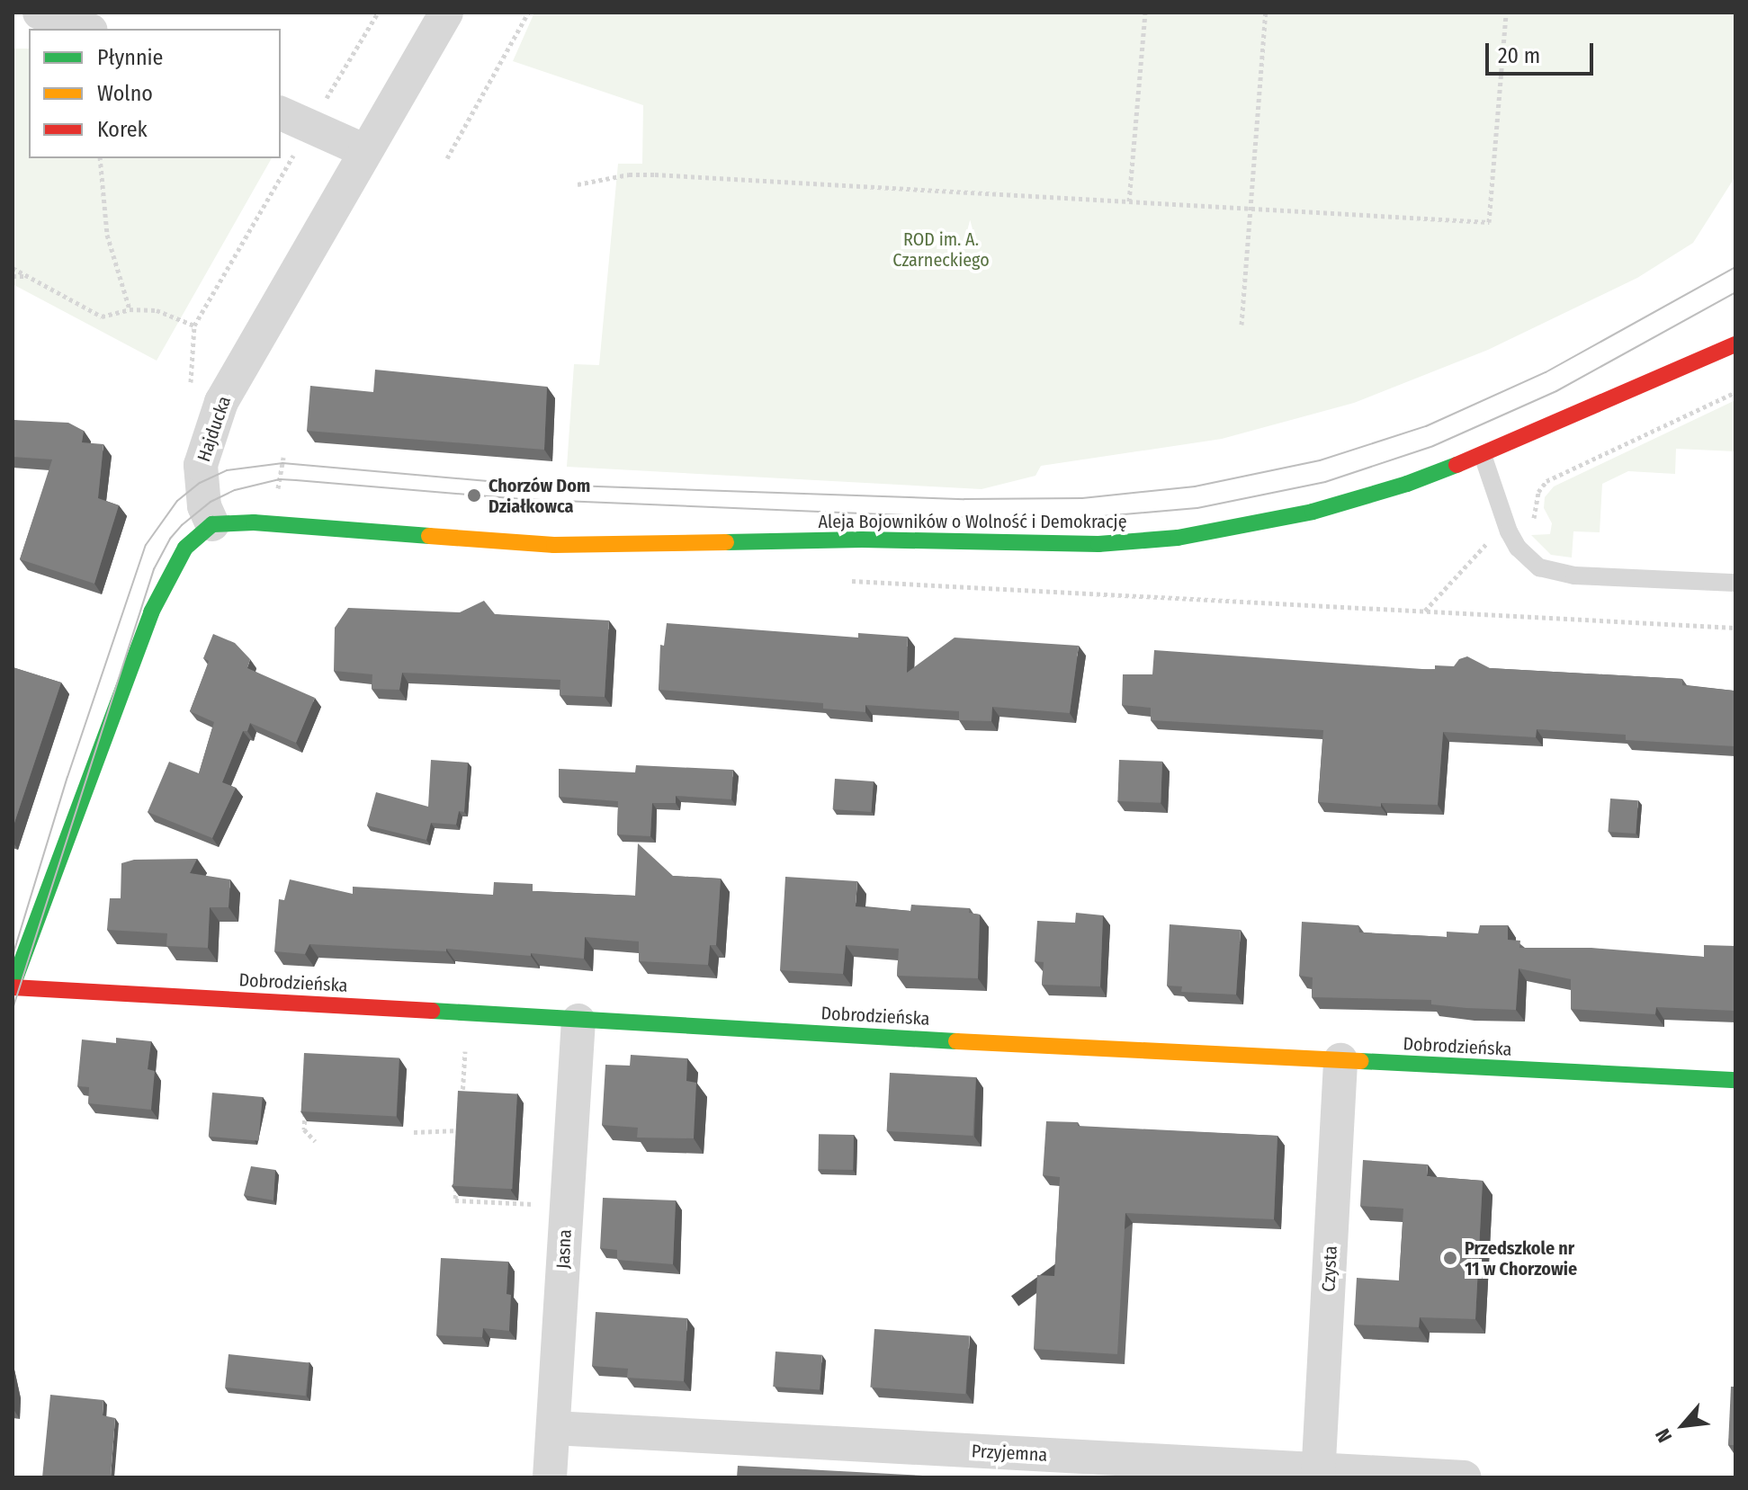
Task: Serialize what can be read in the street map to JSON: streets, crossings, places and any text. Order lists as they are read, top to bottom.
{
  "streets": {
    "street": [
      "Hajducka",
      "Aleja Bojowników o Wolność i Demokrację",
      "Dobrodzieńska",
      "Jasna",
      "Czysta",
      "Przyjemna"
    ]
  },
  "crossings": [
    ["Hajducka", "Aleja Bojowników o Wolność i Demokrację"],
    ["Dobrodzieńska", "Jasna"],
    ["Dobrodzieńska", "Czysta"],
    ["Jasna", "Przyjemna"],
    ["Czysta", "Przyjemna"]
  ],
  "parks": ["ROD im. A. Czarneckiego"],
  "places": ["Chorzów Dom Działkowca", "Przedszkole nr 11 w Chorzowie"],
  "legend": ["Płynnie", "Wolno", "Korek"],
  "scale_bar": "20 m",
  "north": "bottom left"
}
